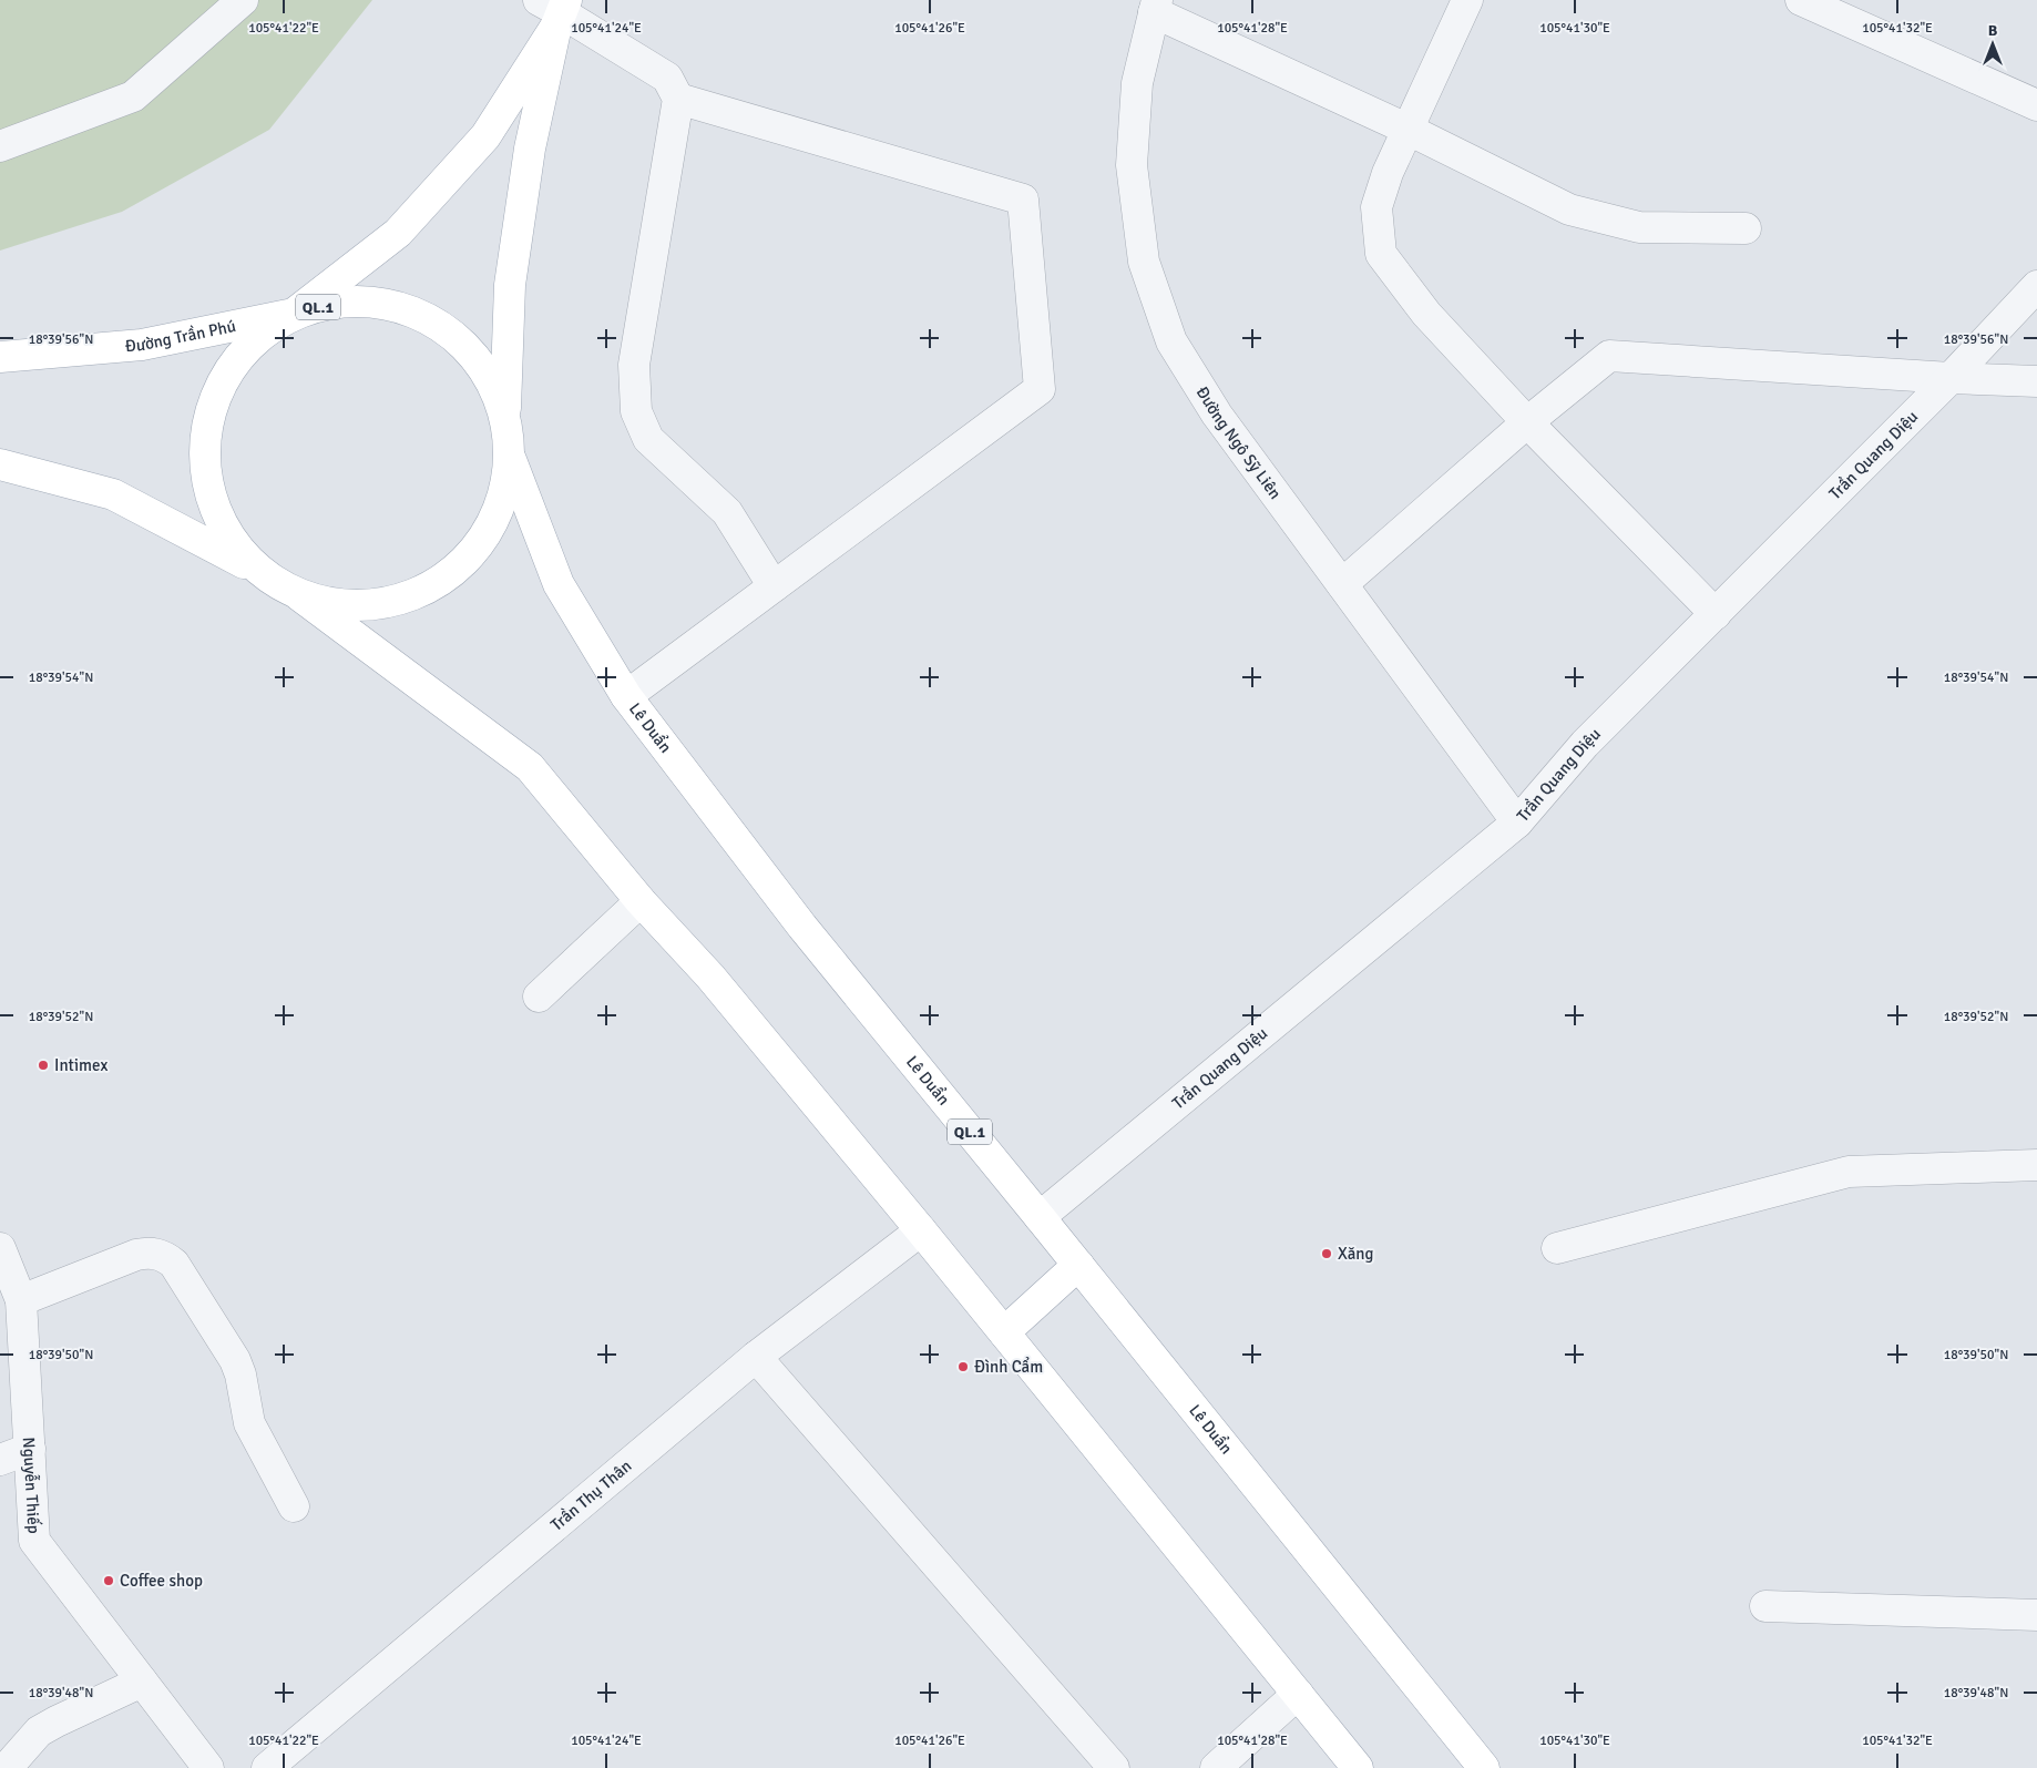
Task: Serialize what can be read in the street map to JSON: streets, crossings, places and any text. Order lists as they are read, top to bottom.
{
  "streets": {
    "main road": ["QL.1", "Đường Trần Phú", "Lê Duẩn"],
    "street": [
      "Đường Ngô Sỹ Liên",
      "Trần Quang Diệu",
      "Nguyễn Thiếp",
      "Trần Thụ Thân"
    ]
  },
  "crossings": [
    ["QL.1", "Đường Trần Phú"],
    ["QL.1", "Lê Duẩn"],
    ["QL.1", "Trần Thụ Thân"],
    ["Đường Ngô Sỹ Liên", "Trần Quang Diệu"],
    ["Trần Quang Diệu", "Lê Duẩn"]
  ],
  "places": [
    "Intimex",
    "Xăng",
    "Đình Cẩm",
    "Coffee shop"
  ],
  "north": "top",
  "coordinates": [
    "105°41'22\"E",
    "105°41'24\"E",
    "105°41'26\"E",
    "105°41'28\"E",
    "105°41'30\"E",
    "105°41'32\"E",
    "18°39'56\"N",
    "18°39'54\"N",
    "18°39'52\"N",
    "18°39'50\"N",
    "18°39'48\"N"
  ]
}
